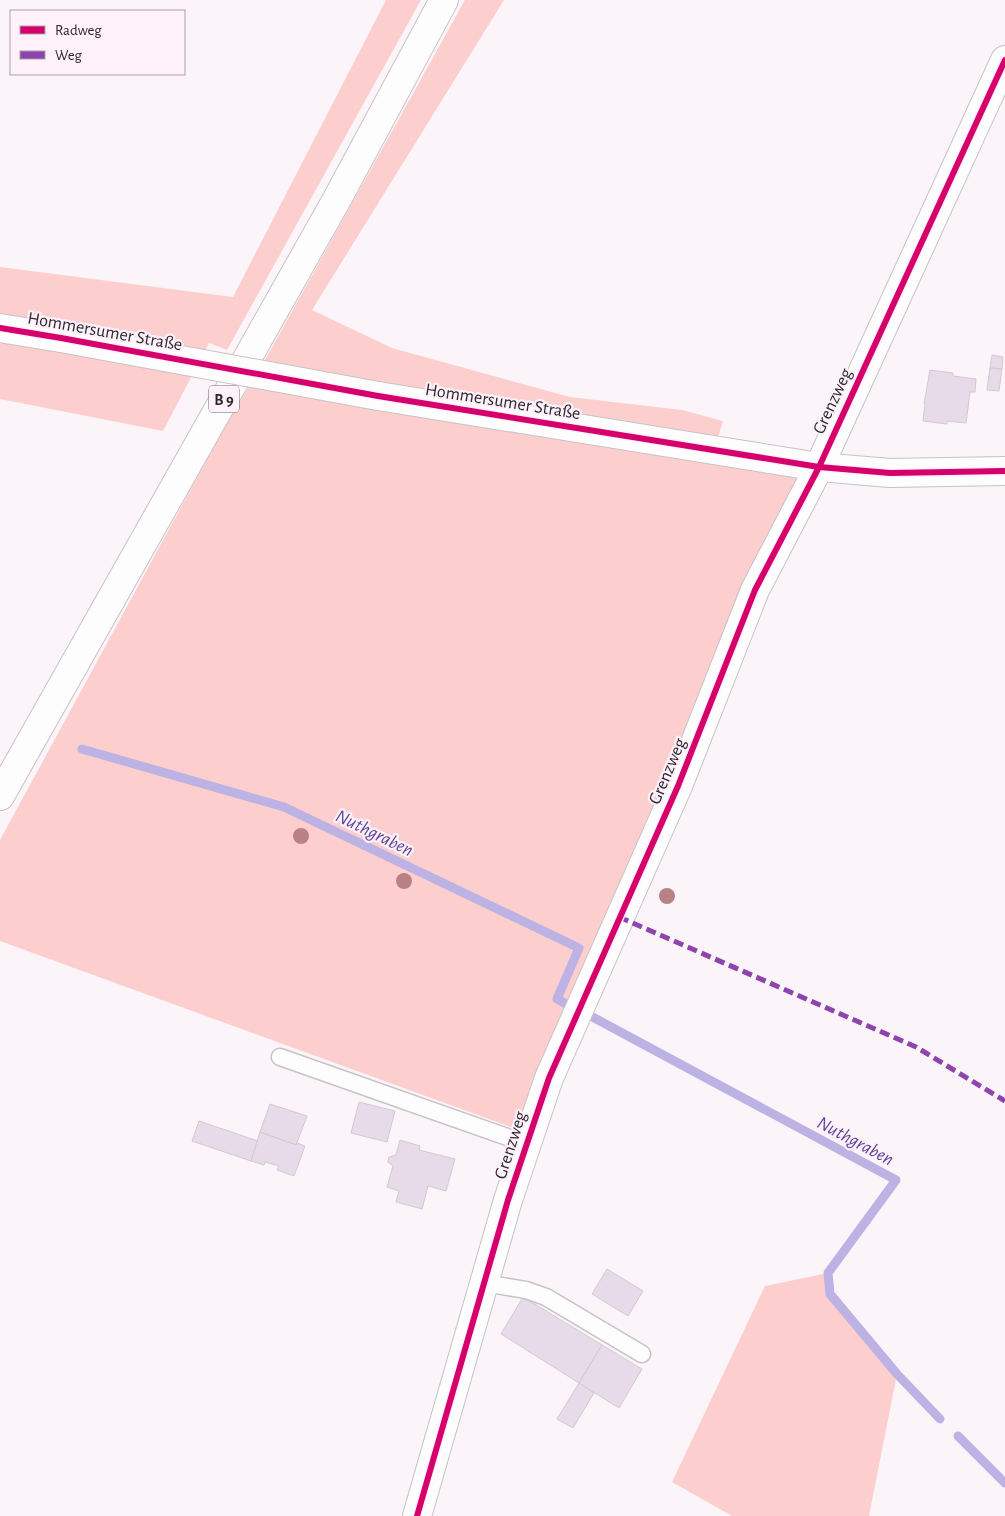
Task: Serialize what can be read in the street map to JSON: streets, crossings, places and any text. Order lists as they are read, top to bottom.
{
  "streets": {
    "street": ["Hommersumer Straße", "B 9", "Grenzweg"]
  },
  "crossings": [
    ["Hommersumer Straße", "Grenzweg"]
  ],
  "water": ["Nuthgraben"],
  "legend": ["Radweg", "Weg"]
}
